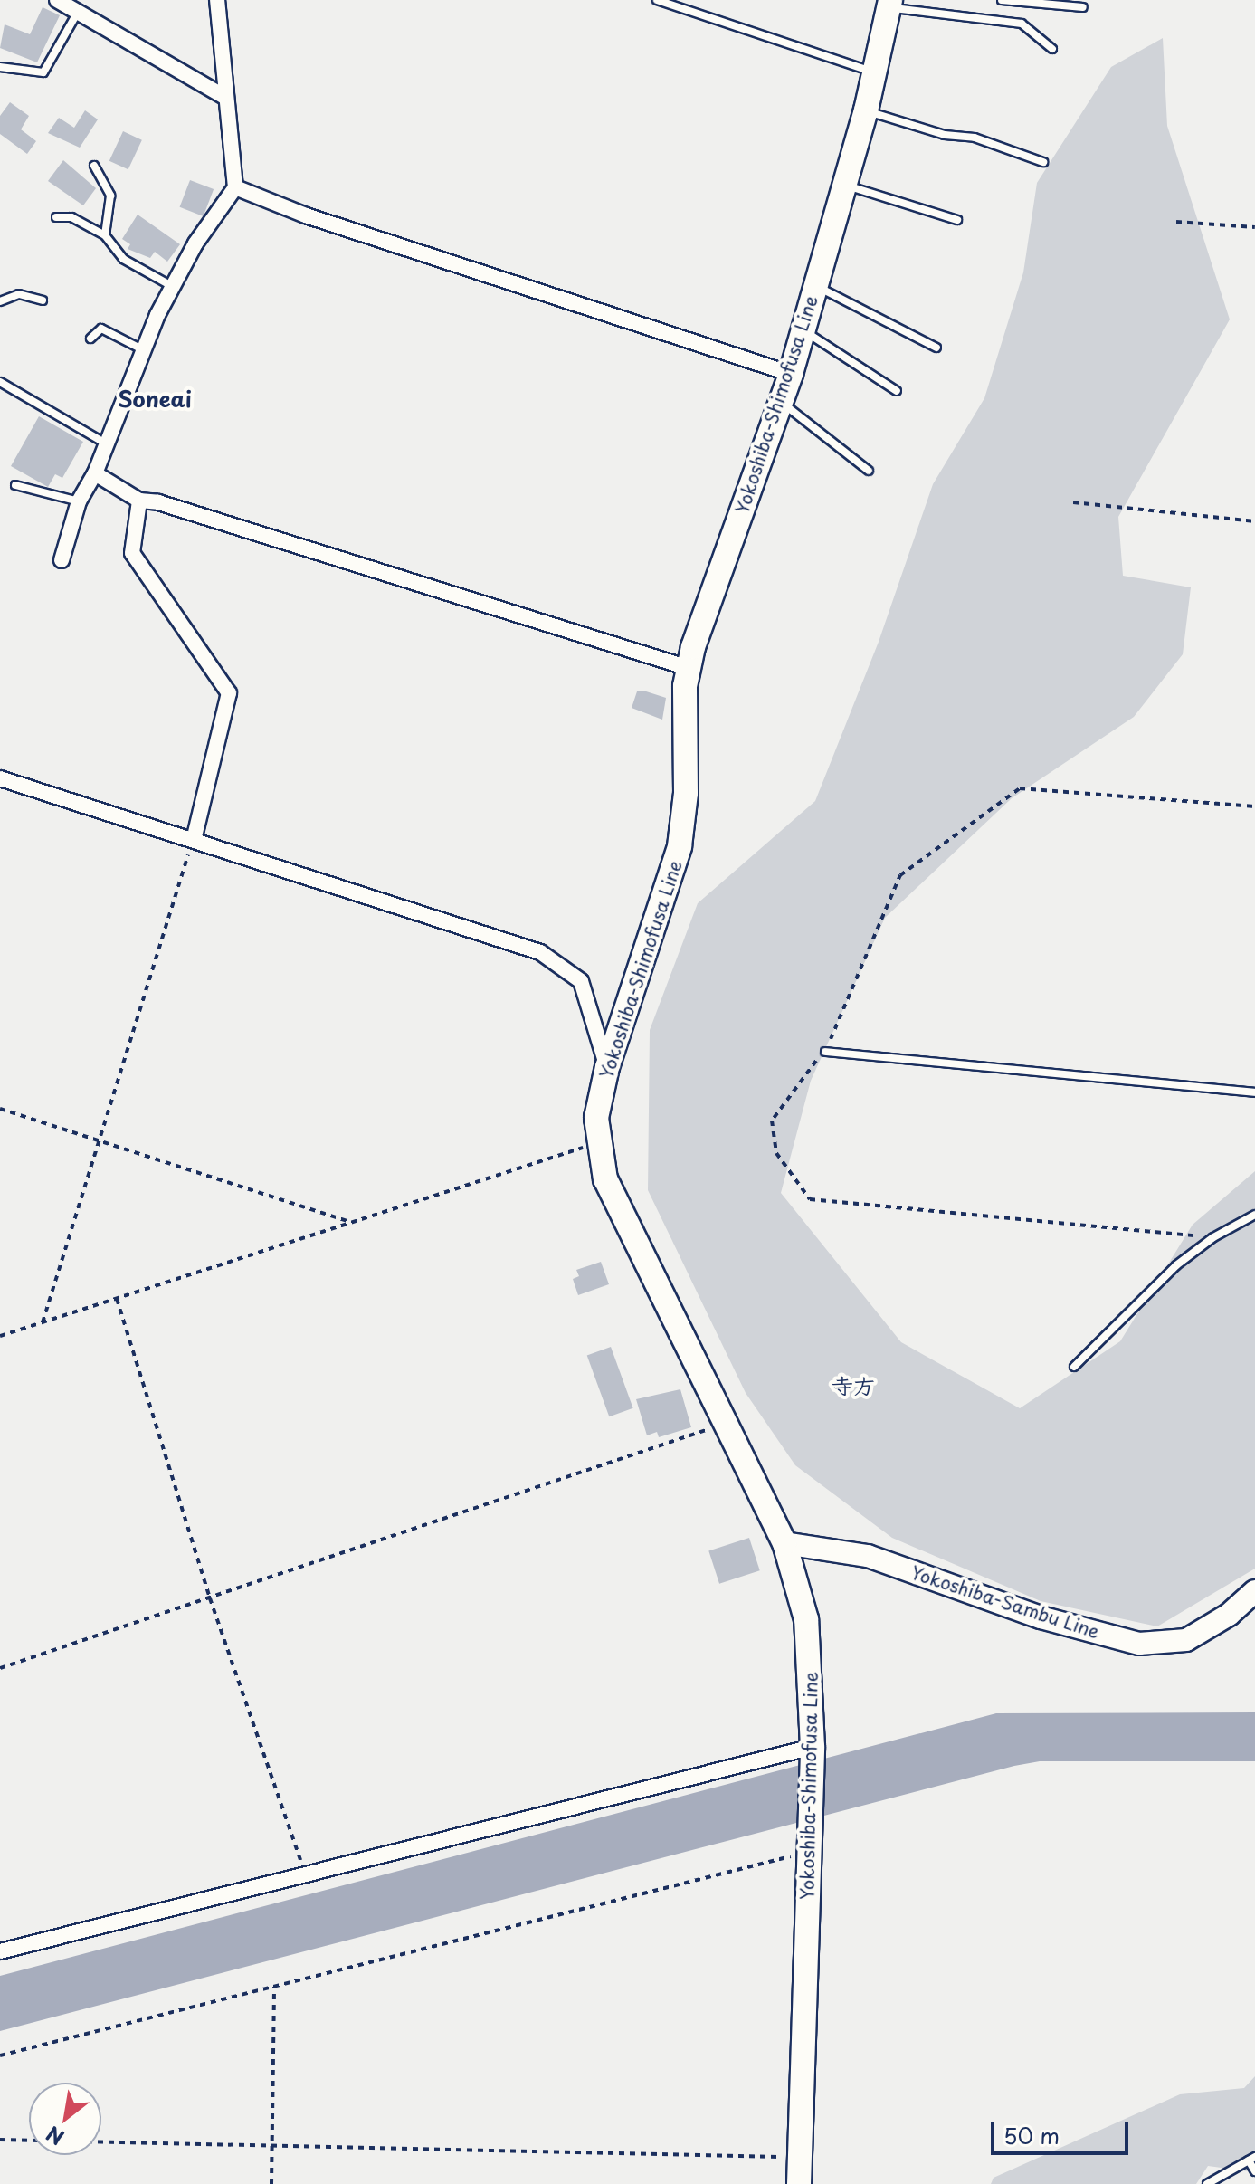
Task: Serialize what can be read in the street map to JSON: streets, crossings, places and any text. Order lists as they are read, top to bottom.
{
  "streets": {
    "main road": ["Yokoshiba-Shimofusa Line", "Yokoshiba-Sambu Line"]
  },
  "crossings": [
    ["Yokoshiba-Shimofusa Line", "Yokoshiba-Sambu Line"]
  ],
  "districts": ["Soneai", "寺方"],
  "scale_bar": "50 m",
  "north": "bottom left"
}
